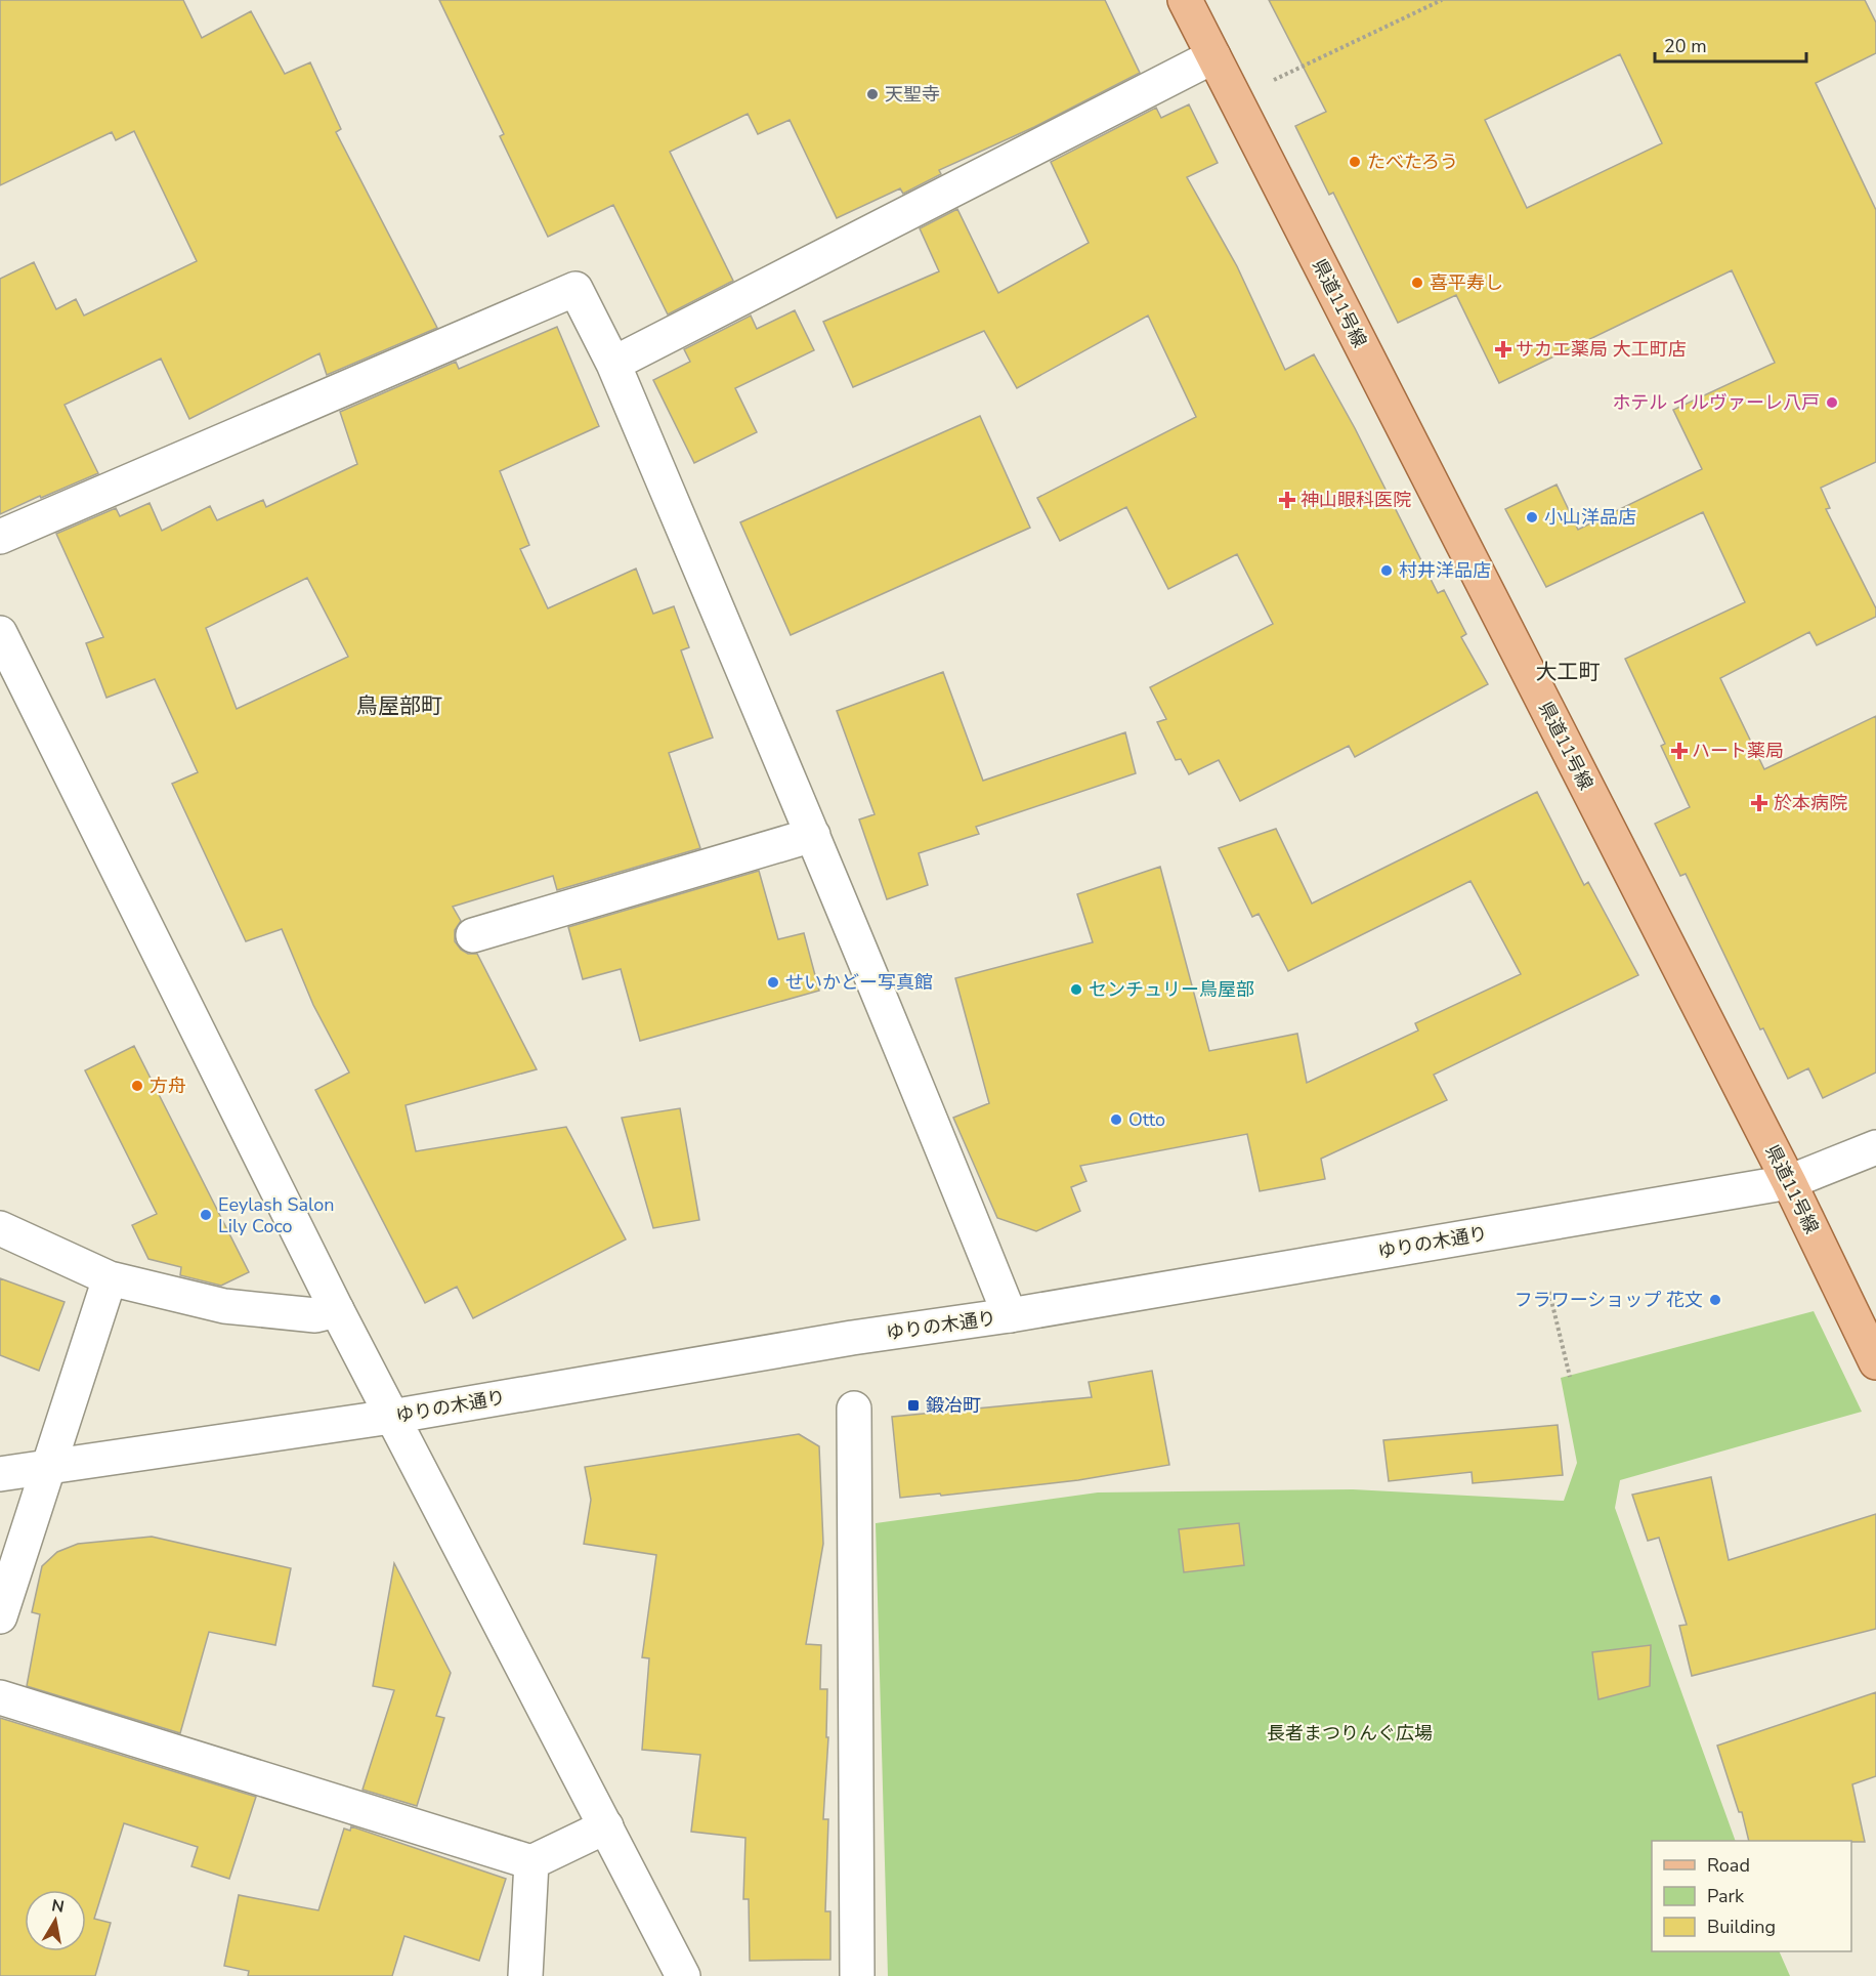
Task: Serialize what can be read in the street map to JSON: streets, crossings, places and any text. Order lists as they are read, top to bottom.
{
  "streets": {
    "main road": ["県道11号線"],
    "street": ["ゆりの木通り"]
  },
  "crossings": [
    ["県道11号線", "ゆりの木通り"]
  ],
  "districts": ["大工町", "鳥屋部町"],
  "parks": ["長者まつりんぐ広場"],
  "places": {
    "other": [
      "天聖寺",
      "たべたろう",
      "喜平寿し",
      "ホテル イルヴァーレ八戸",
      "小山洋品店",
      "村井洋品店",
      "せいかどー写真館",
      "センチュリー鳥屋部",
      "方舟",
      "Otto",
      "Eeylash Salon Lily Coco",
      "フラワーショップ 花文"
    ],
    "health": [
      "サカエ薬局 大工町店",
      "神山眼科医院",
      "ハート薬局",
      "於本病院"
    ],
    "transit": ["鍛冶町"]
  },
  "legend": ["Road", "Park", "Building"],
  "scale_bar": "20 m",
  "north": "top"
}
